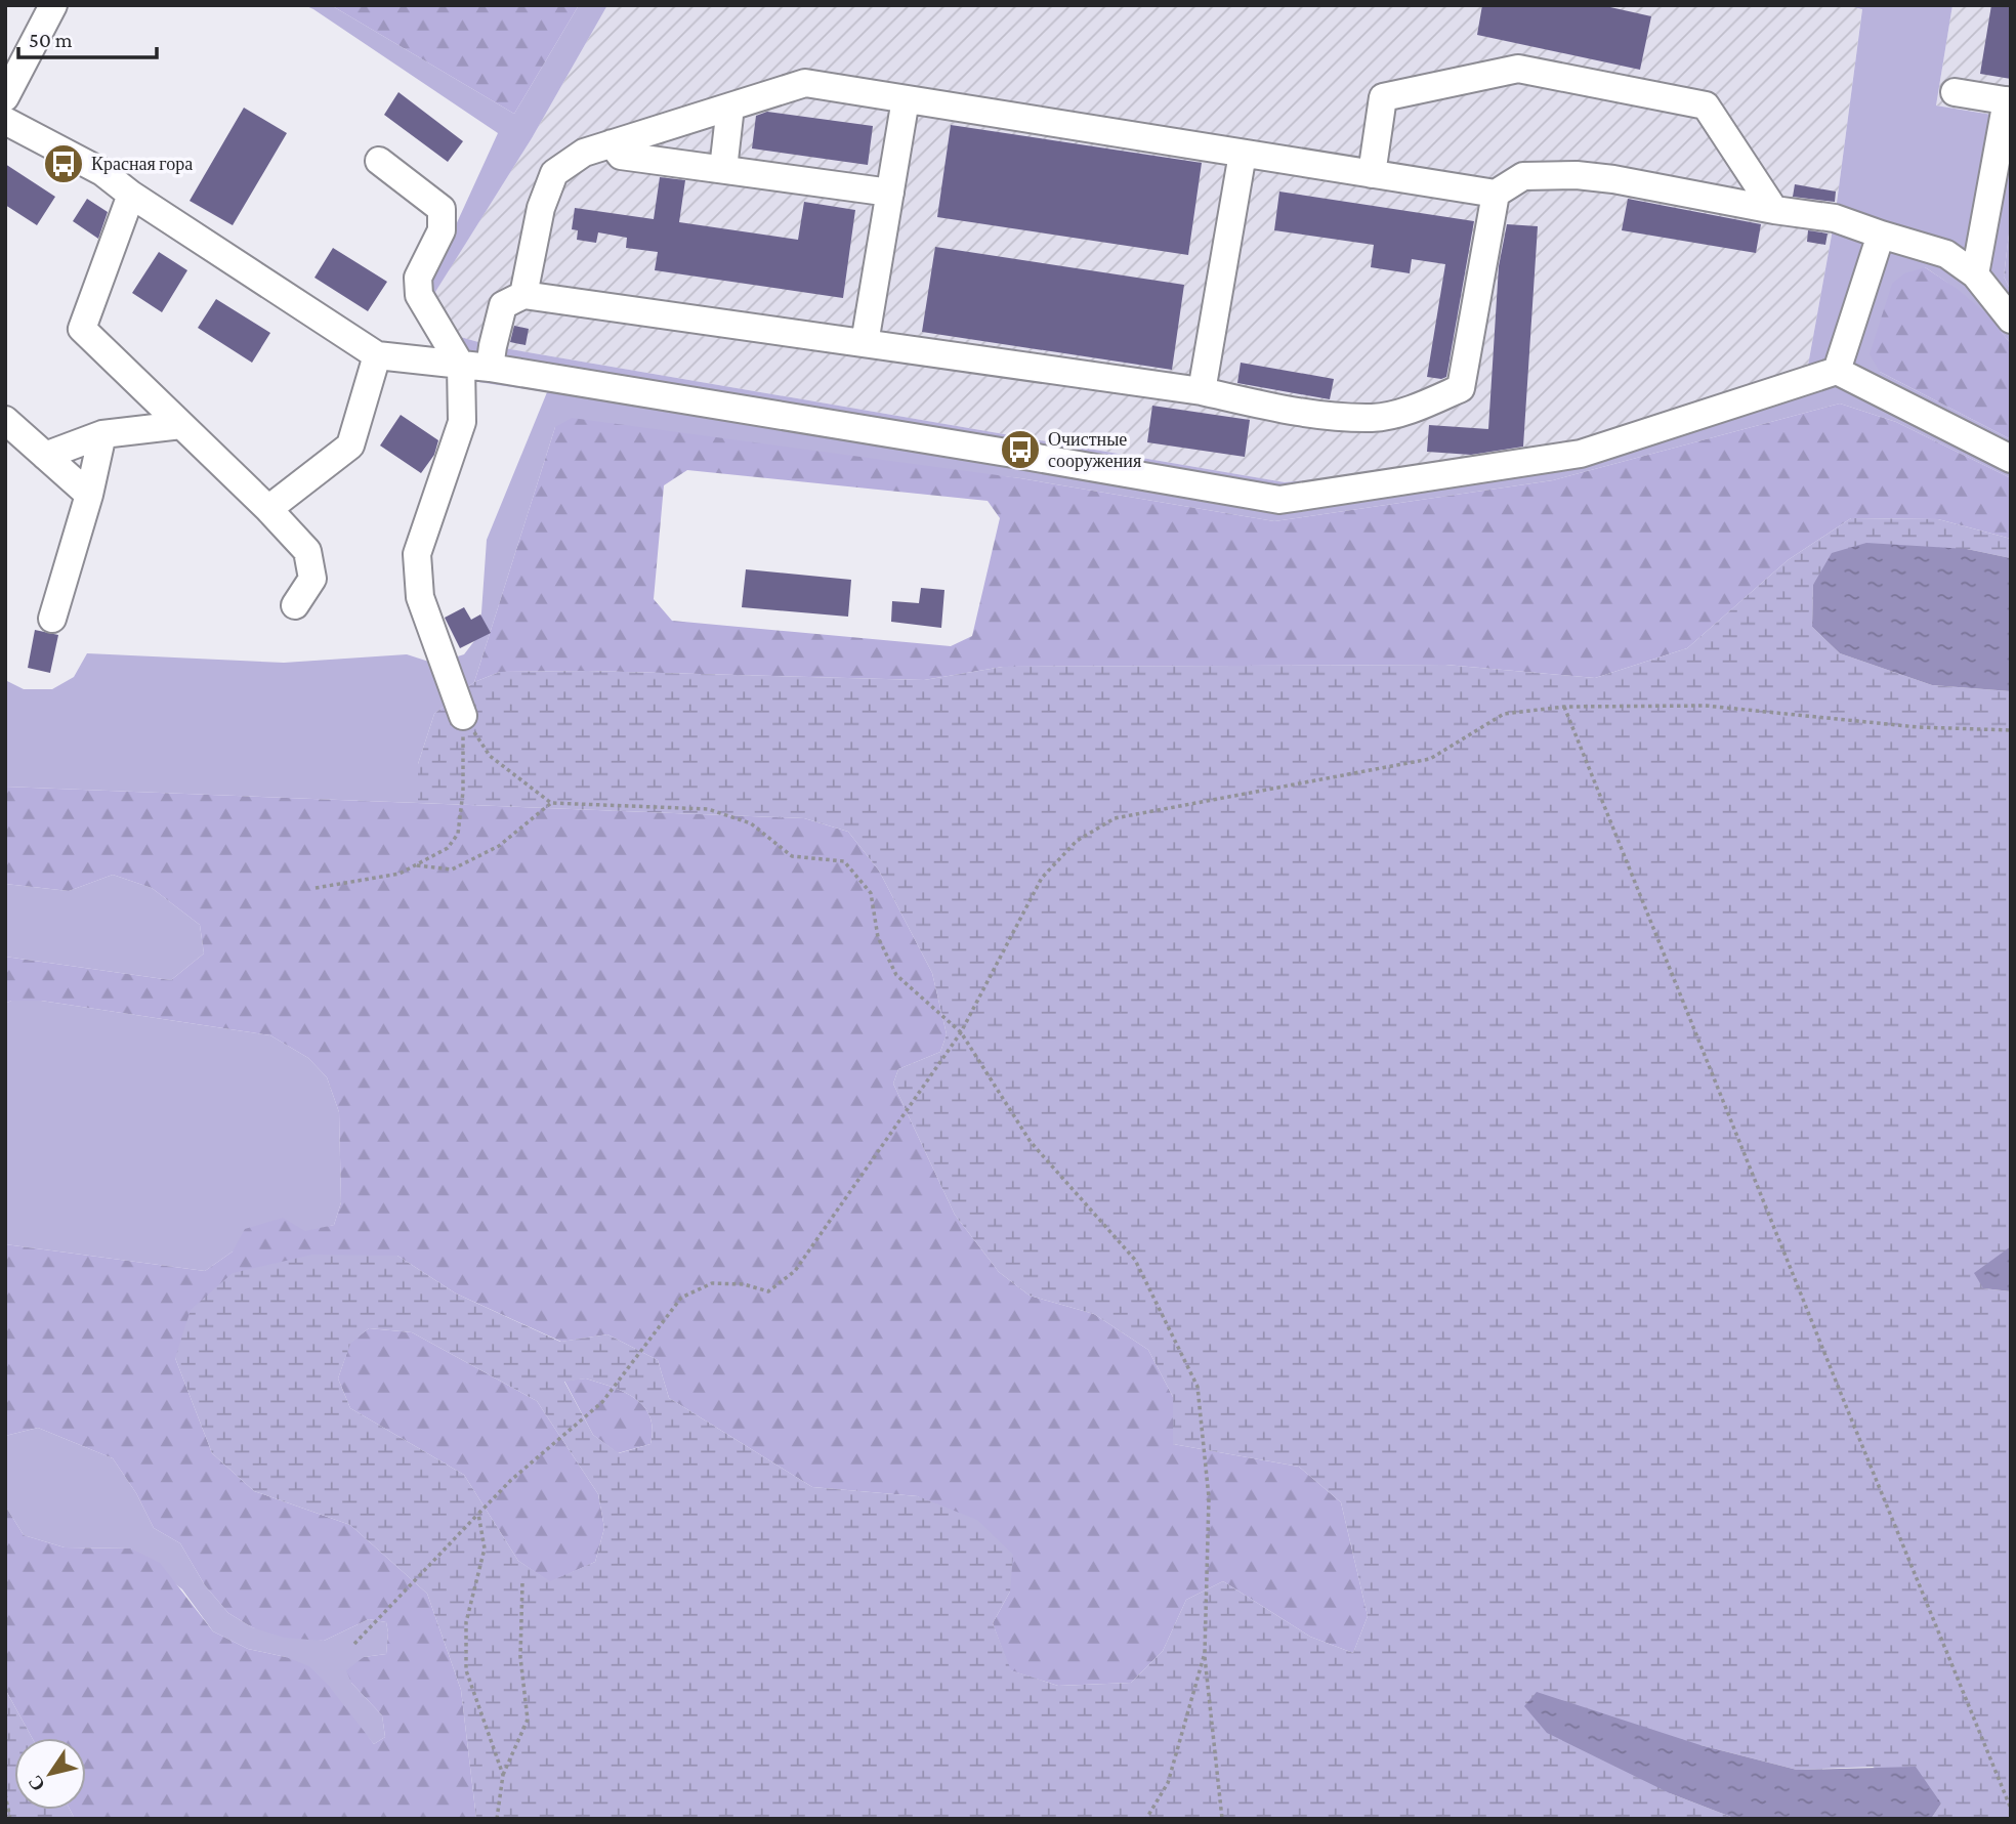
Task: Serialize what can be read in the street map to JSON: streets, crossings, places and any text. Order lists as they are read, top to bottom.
{
  "places": {
    "bus stop": ["Красная гора", "Очистные сооружения"]
  },
  "scale_bar": "50 m",
  "north": "bottom left"
}
